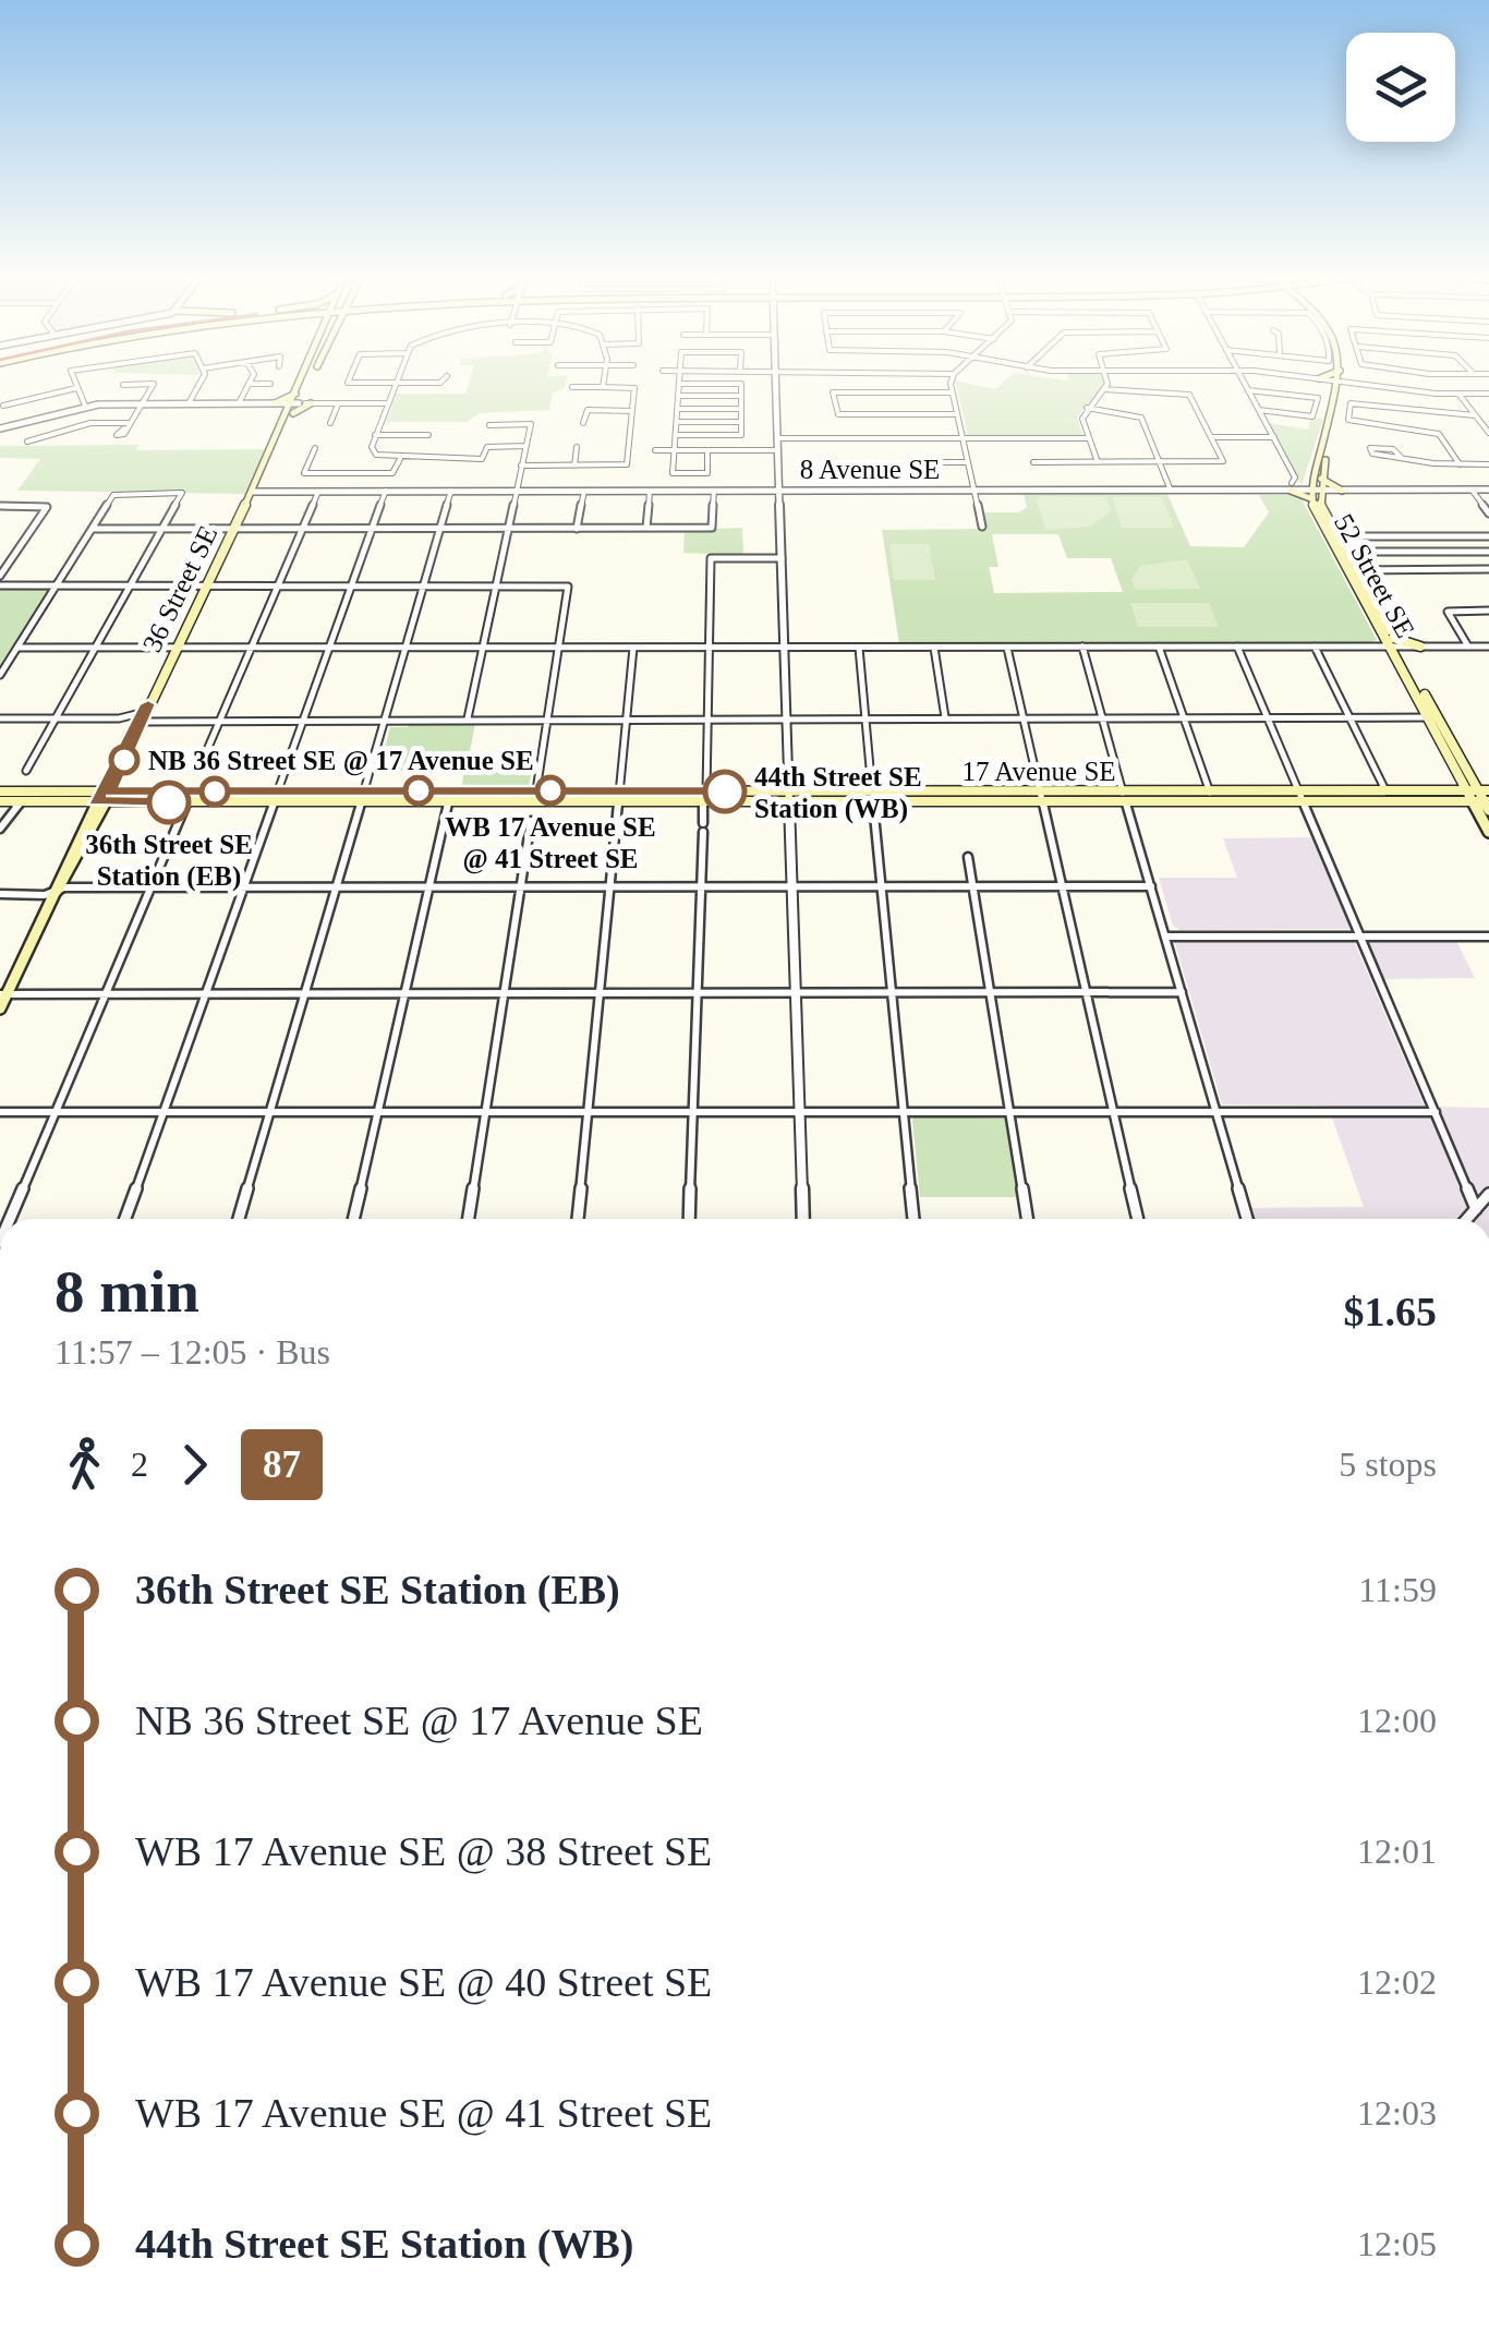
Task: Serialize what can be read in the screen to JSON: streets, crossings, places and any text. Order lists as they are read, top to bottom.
{
  "streets": {
    "main road": ["52 Street SE", "36 Street SE", "17 Avenue SE"],
    "street": ["8 Avenue SE"]
  },
  "crossings": [
    ["8 Avenue SE", "36 Street SE"],
    ["52 Street SE", "17 Avenue SE"],
    ["36 Street SE", "17 Avenue SE"]
  ],
  "places": [
    "NB 36 Street SE @ 17 Avenue SE",
    "WB 17 Avenue SE @ 41 Street SE",
    "44th Street SE Station (WB)",
    "36th Street SE Station (EB)"
  ],
  "lines": ["bus line 87"],
  "page": {
    "heading": ["8 min", "11:57 – 12:05 · Bus", "$1.65"],
    "legs": ["2", "87", "5 stops"],
    "list": [
      {
        "name": "36th Street SE Station (EB)",
        "value": "11:59"
      },
      {
        "name": "NB 36 Street SE @ 17 Avenue SE",
        "value": "12:00"
      },
      {
        "name": "WB 17 Avenue SE @ 38 Street SE",
        "value": "12:01"
      },
      {
        "name": "WB 17 Avenue SE @ 40 Street SE",
        "value": "12:02"
      },
      {
        "name": "WB 17 Avenue SE @ 41 Street SE",
        "value": "12:03"
      },
      {
        "name": "44th Street SE Station (WB)",
        "value": "12:05"
      }
    ]
  }
}
